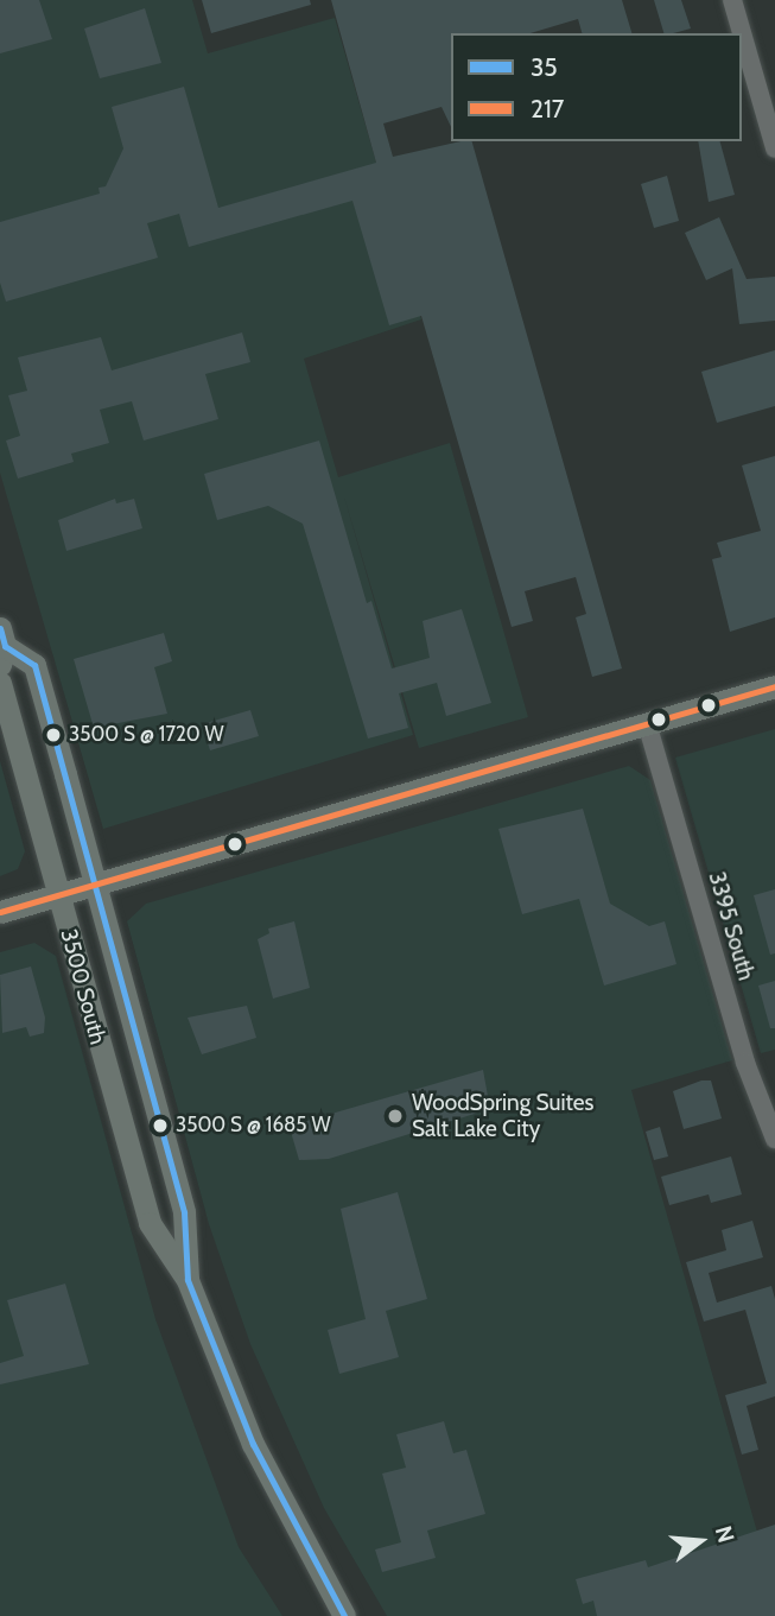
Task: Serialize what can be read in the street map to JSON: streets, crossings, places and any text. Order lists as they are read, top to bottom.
{
  "streets": {
    "main road": ["3500 South"],
    "street": ["3395 South"]
  },
  "places": ["3500 S @ 1720 W", "WoodSpring Suites Salt Lake City", "3500 S @ 1685 W"],
  "lines": ["transit line 35", "transit line 217"],
  "legend": ["35", "217"],
  "north": "right"
}
